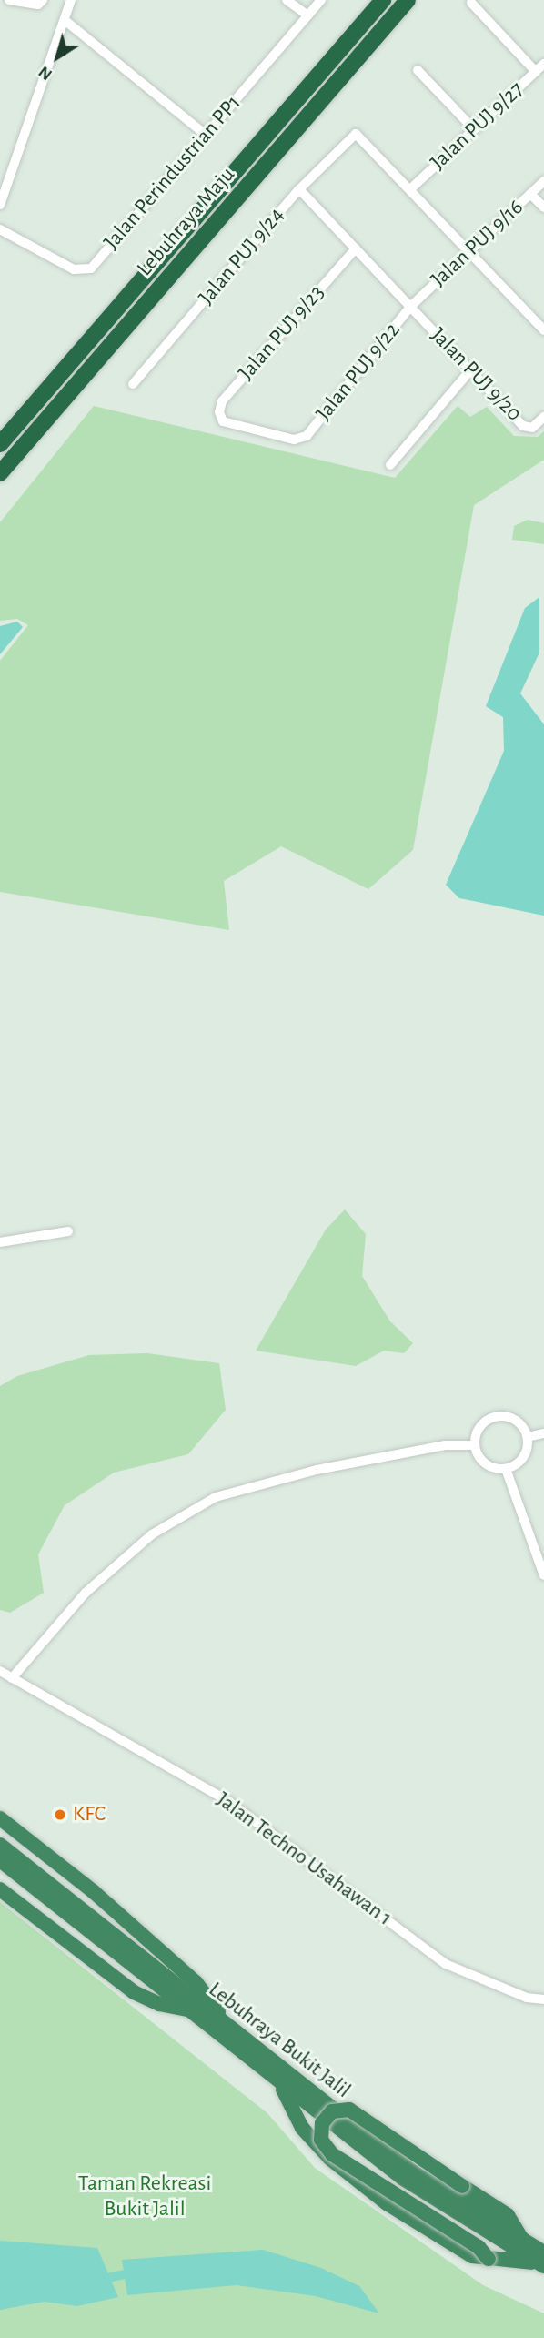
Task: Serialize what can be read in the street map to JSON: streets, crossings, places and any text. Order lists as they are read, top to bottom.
{
  "streets": {
    "highway": ["Lebuhraya Maju", "Lebuhraya Bukit Jalil"],
    "street": [
      "Jalan PUJ 9/27",
      "Jalan Perindustrian PP1",
      "Jalan PUJ 9/16",
      "Jalan PUJ 9/24",
      "Jalan PUJ 9/23",
      "Jalan PUJ 9/22",
      "Jalan PUJ 9/20",
      "Jalan Techno Usahawan 1"
    ]
  },
  "crossings": [
    ["Jalan PUJ 9/27", "Jalan PUJ 9/24"],
    ["Jalan PUJ 9/16", "Jalan PUJ 9/22"],
    ["Jalan PUJ 9/16", "Jalan PUJ 9/20"],
    ["Jalan PUJ 9/24", "Jalan PUJ 9/20"],
    ["Jalan PUJ 9/23", "Jalan PUJ 9/22"],
    ["Jalan PUJ 9/23", "Jalan PUJ 9/20"],
    ["Jalan PUJ 9/22", "Jalan PUJ 9/20"]
  ],
  "parks": ["Taman Rekreasi Bukit Jalil"],
  "places": ["KFC"],
  "north": "bottom left"
}
